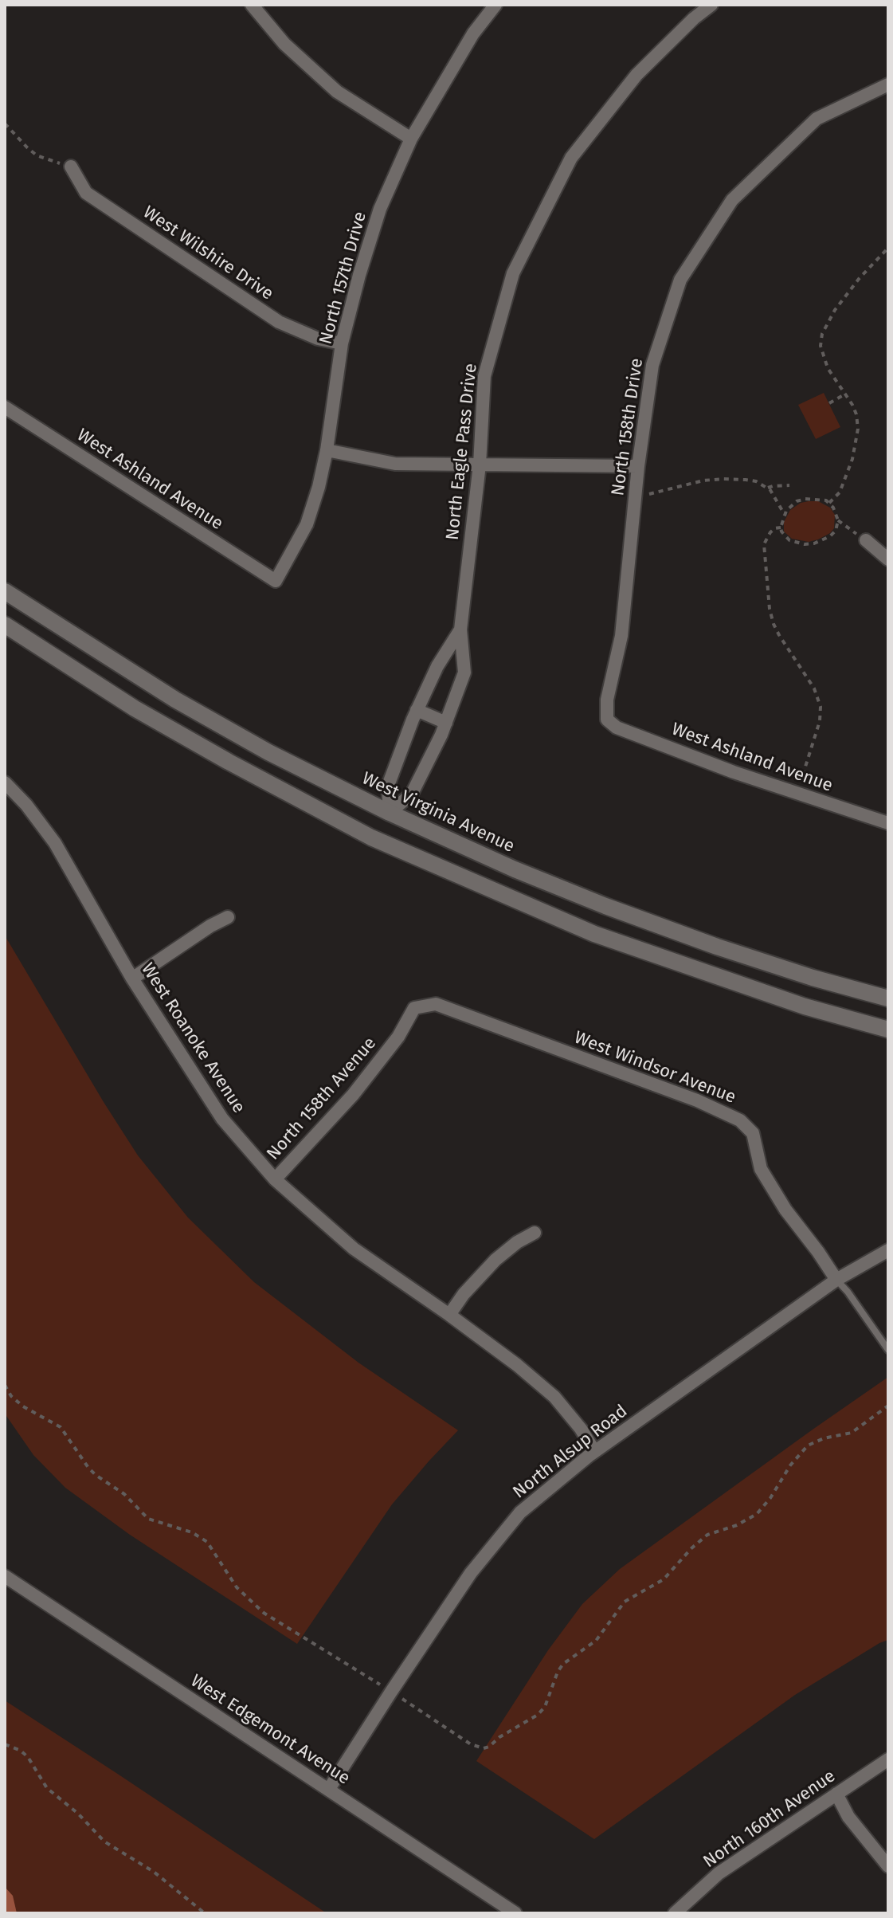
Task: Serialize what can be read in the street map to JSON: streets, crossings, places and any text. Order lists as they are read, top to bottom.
{
  "streets": {
    "main road": ["West Virginia Avenue"],
    "street": [
      "West Wilshire Drive",
      "North 157th Drive",
      "North 158th Drive",
      "North Eagle Pass Drive",
      "West Ashland Avenue",
      "West Roanoke Avenue",
      "West Windsor Avenue",
      "North 158th Avenue",
      "North Alsup Road",
      "West Edgemont Avenue",
      "North 160th Avenue"
    ]
  },
  "crossings": [
    ["West Wilshire Drive", "North 157th Drive"],
    ["North 157th Drive", "West Ashland Avenue"],
    ["North 158th Drive", "West Ashland Avenue"],
    ["North Eagle Pass Drive", "West Virginia Avenue"],
    ["West Roanoke Avenue", "North 158th Avenue"],
    ["West Roanoke Avenue", "North Alsup Road"],
    ["West Windsor Avenue", "North 158th Avenue"],
    ["West Windsor Avenue", "North Alsup Road"],
    ["North Alsup Road", "West Edgemont Avenue"]
  ]
}
